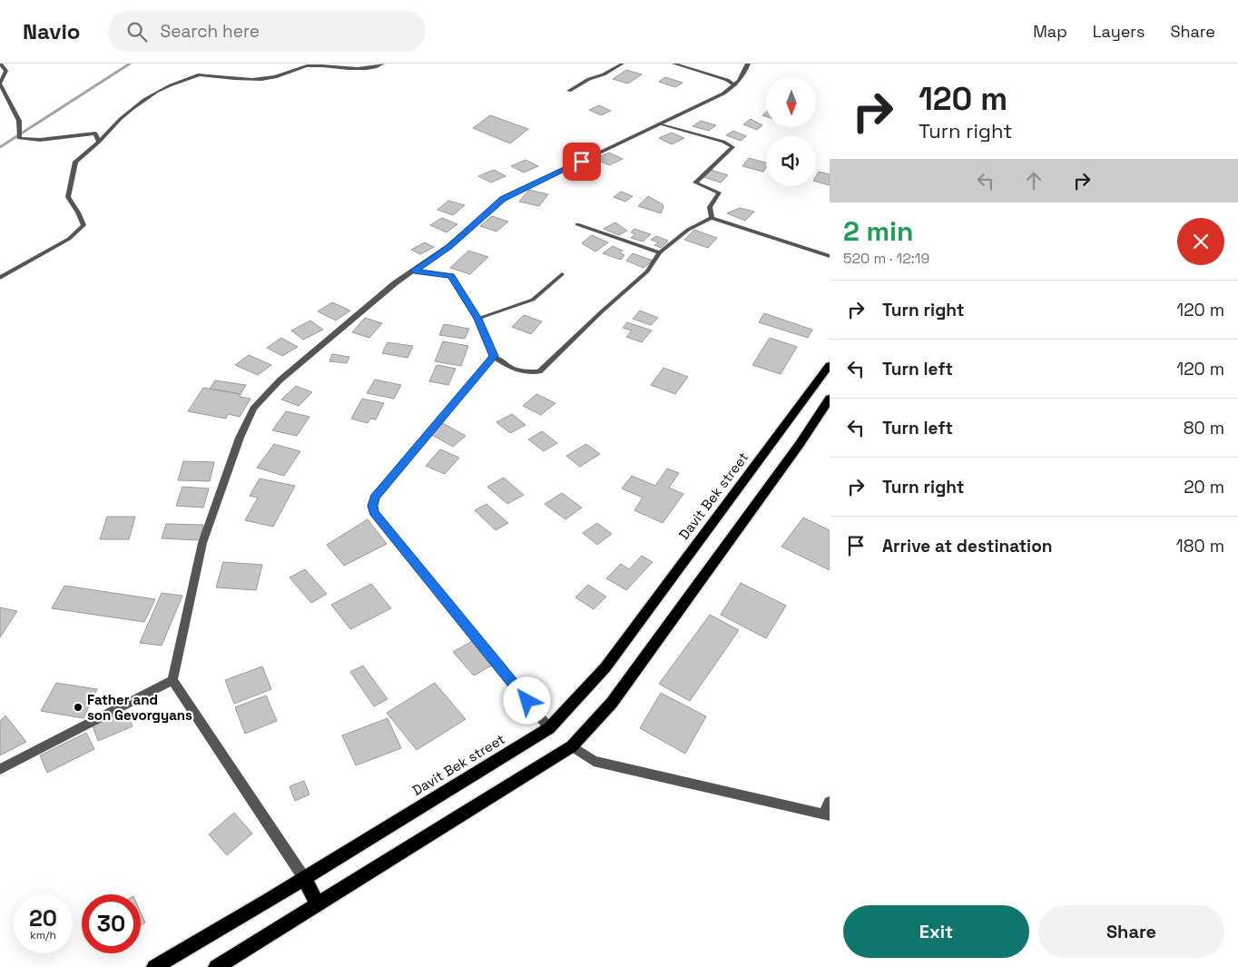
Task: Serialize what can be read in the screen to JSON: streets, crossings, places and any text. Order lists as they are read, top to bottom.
{
  "streets": {
    "main road": ["Davit Bek street"]
  },
  "places": ["Father and son Gevorgyans"],
  "north": "bottom",
  "page": {
    "header": "Navio",
    "search": "Search here",
    "nav": ["Map", "Layers", "Share"],
    "turn": ["120 m", "Turn right"],
    "heading": ["2 min", "520 m · 12:19"],
    "list": [
      {
        "name": "Turn right",
        "value": "120 m"
      },
      {
        "name": "Turn left",
        "value": "120 m"
      },
      {
        "name": "Turn left",
        "value": "80 m"
      },
      {
        "name": "Turn right",
        "value": "20 m"
      },
      {
        "name": "Arrive at destination",
        "value": "180 m"
      }
    ],
    "speed": "20 km/h",
    "limit": "30",
    "buttons": ["Exit", "Share"]
  }
}
